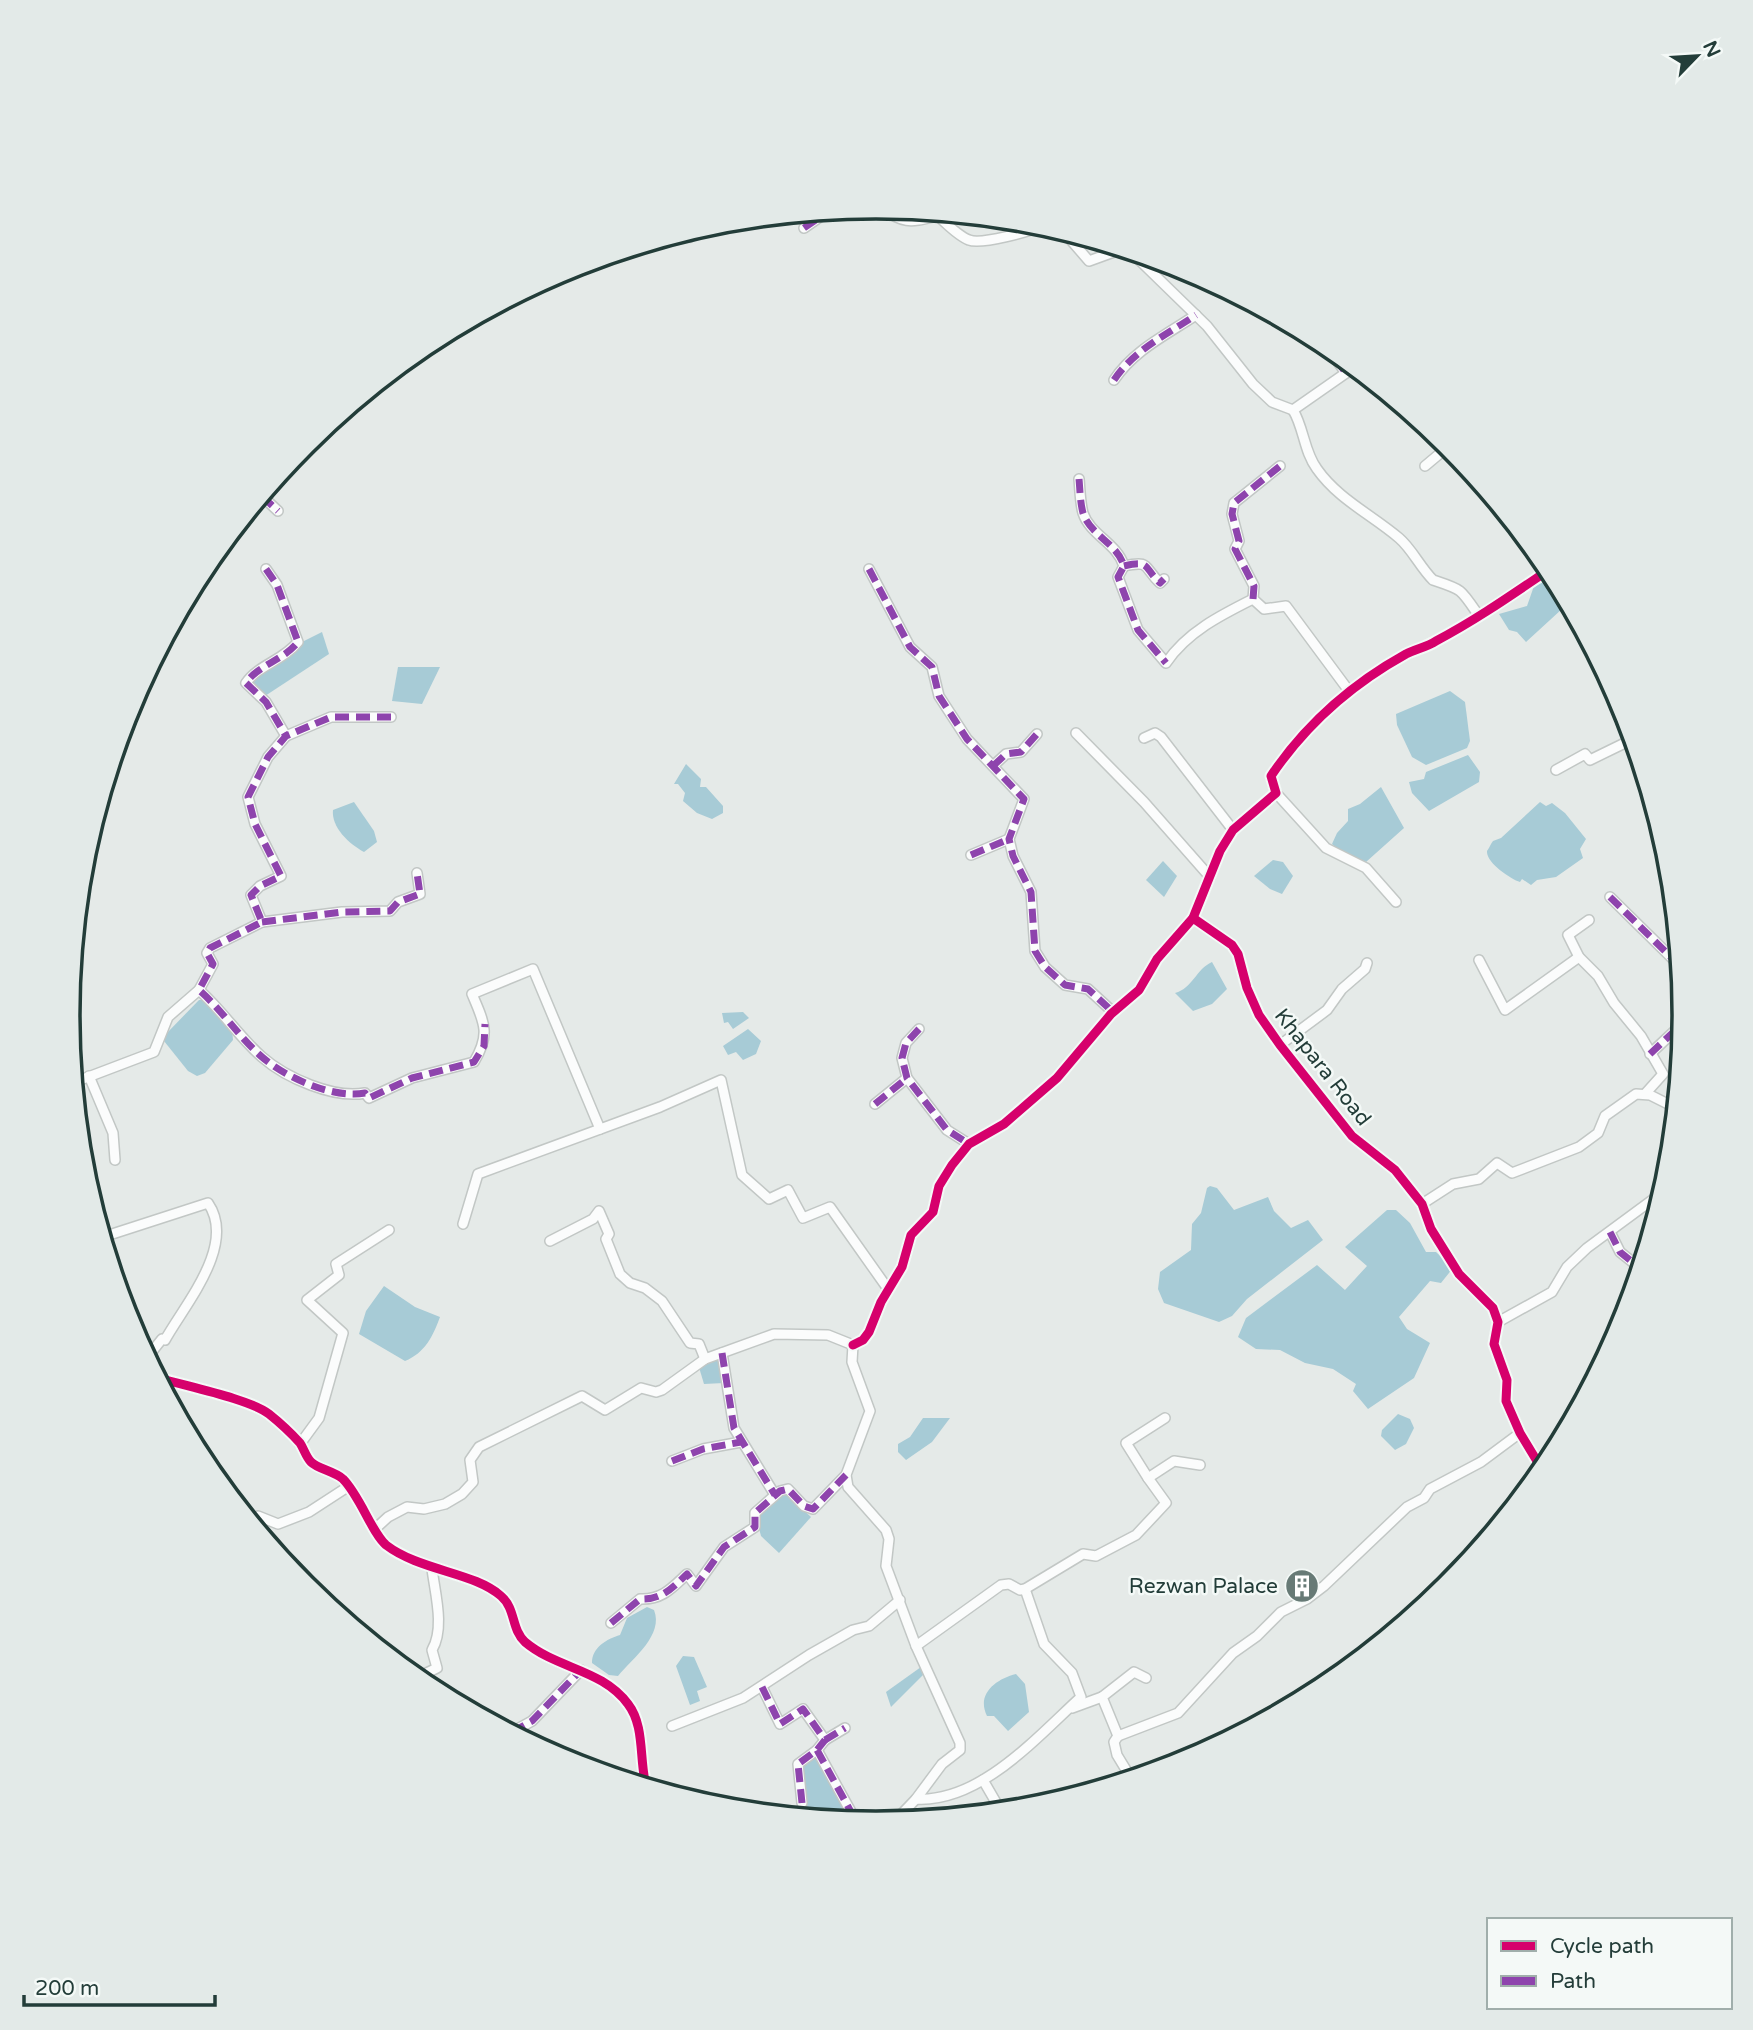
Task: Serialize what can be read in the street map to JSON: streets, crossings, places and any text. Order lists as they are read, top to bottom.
{
  "streets": {
    "street": ["Khapara Road"]
  },
  "places": {
    "building": ["Rezwan Palace"]
  },
  "legend": ["Cycle path", "Path"],
  "scale_bar": "200 m",
  "north": "top right"
}
